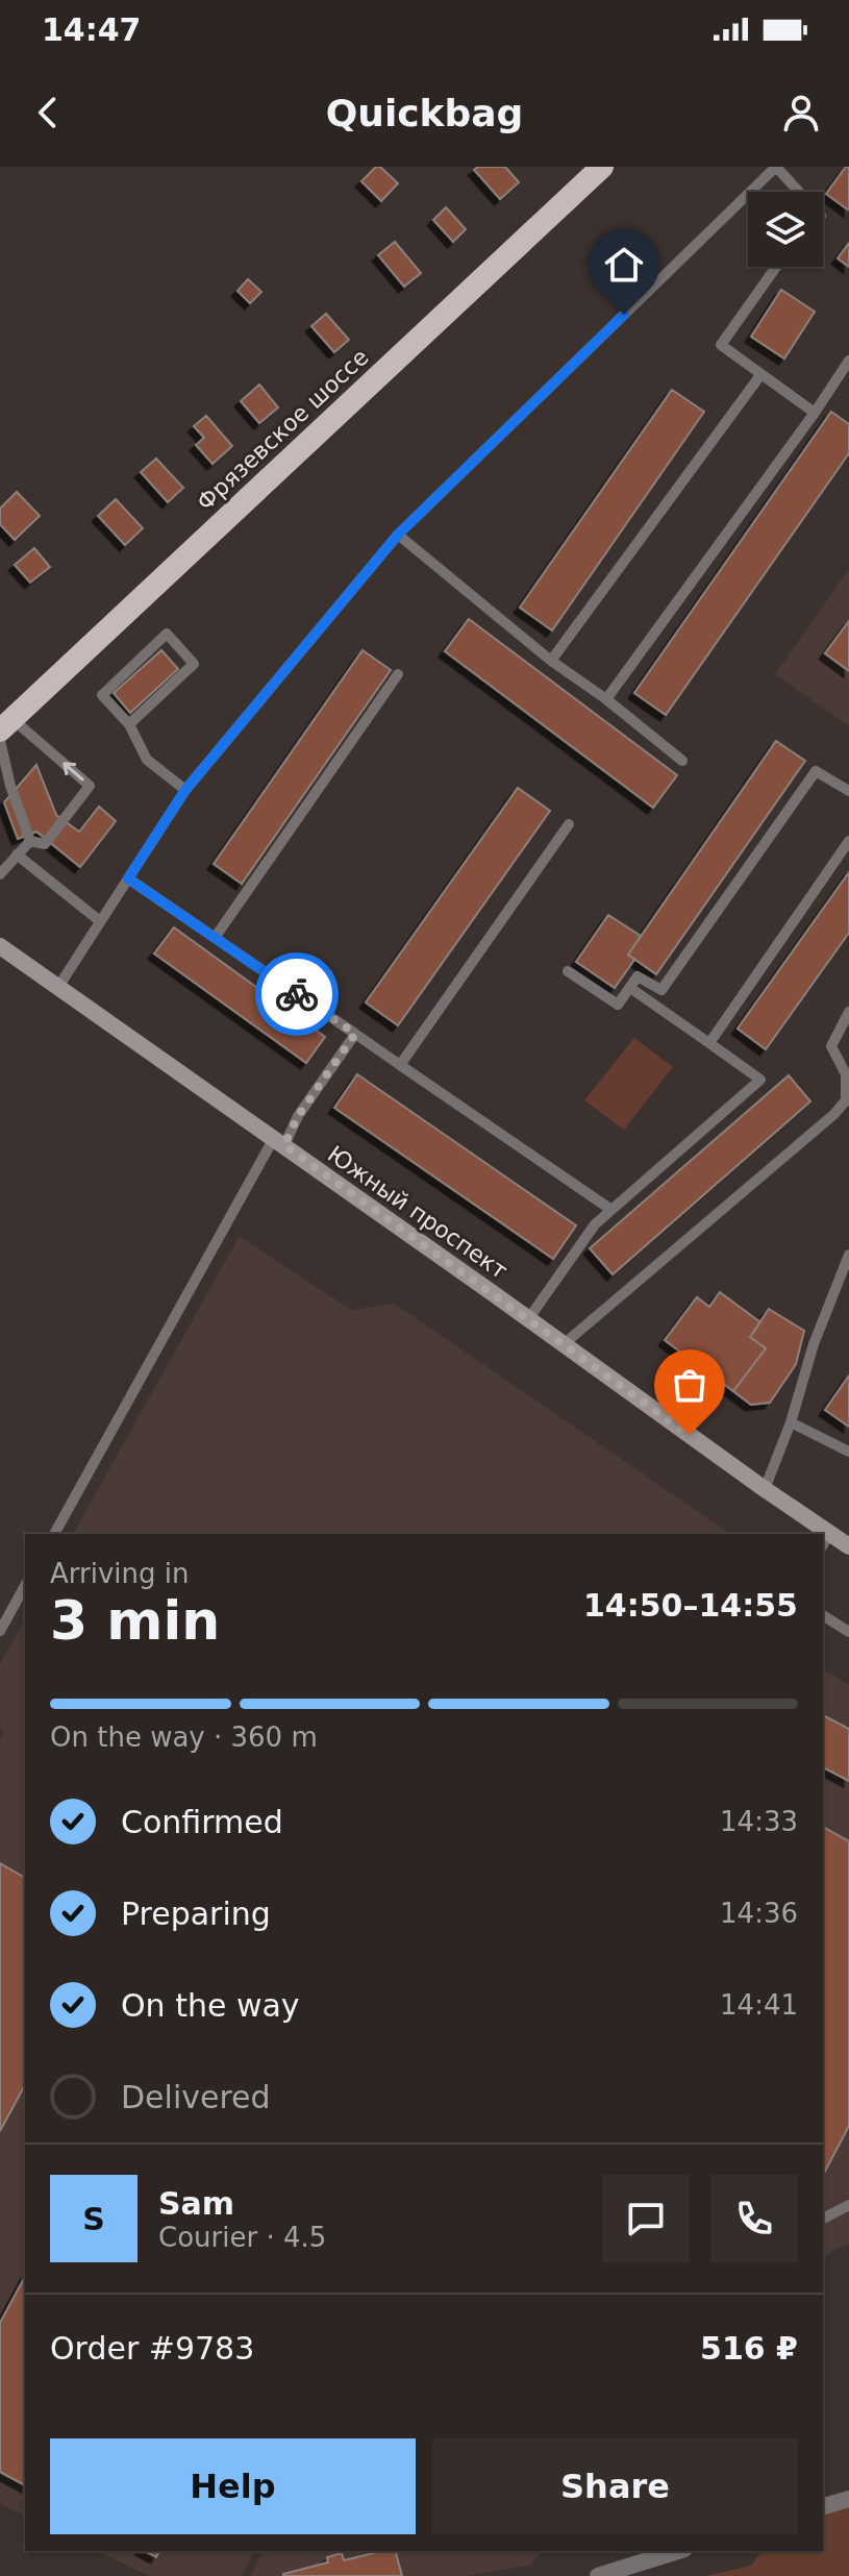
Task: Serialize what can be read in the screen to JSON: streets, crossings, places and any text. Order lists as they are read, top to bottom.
{
  "streets": {
    "highway": ["Фрязевское шоссе"],
    "main road": ["Южный проспект"]
  },
  "page": {
    "status": "14:47",
    "header": "Quickbag",
    "heading": ["3 min", "Arriving in", "14:50–14:55"],
    "panel": [
      "Sam",
      "Courier · 4.5",
      "Order #9783",
      "516 ₽"
    ],
    "bar": "On the way · 360 m",
    "list": [
      ["Confirmed", "14:33"],
      ["Preparing", "14:36"],
      ["On the way", "14:41"],
      "Delivered"
    ],
    "round": "S",
    "buttons": ["Help", "Share"]
  }
}
